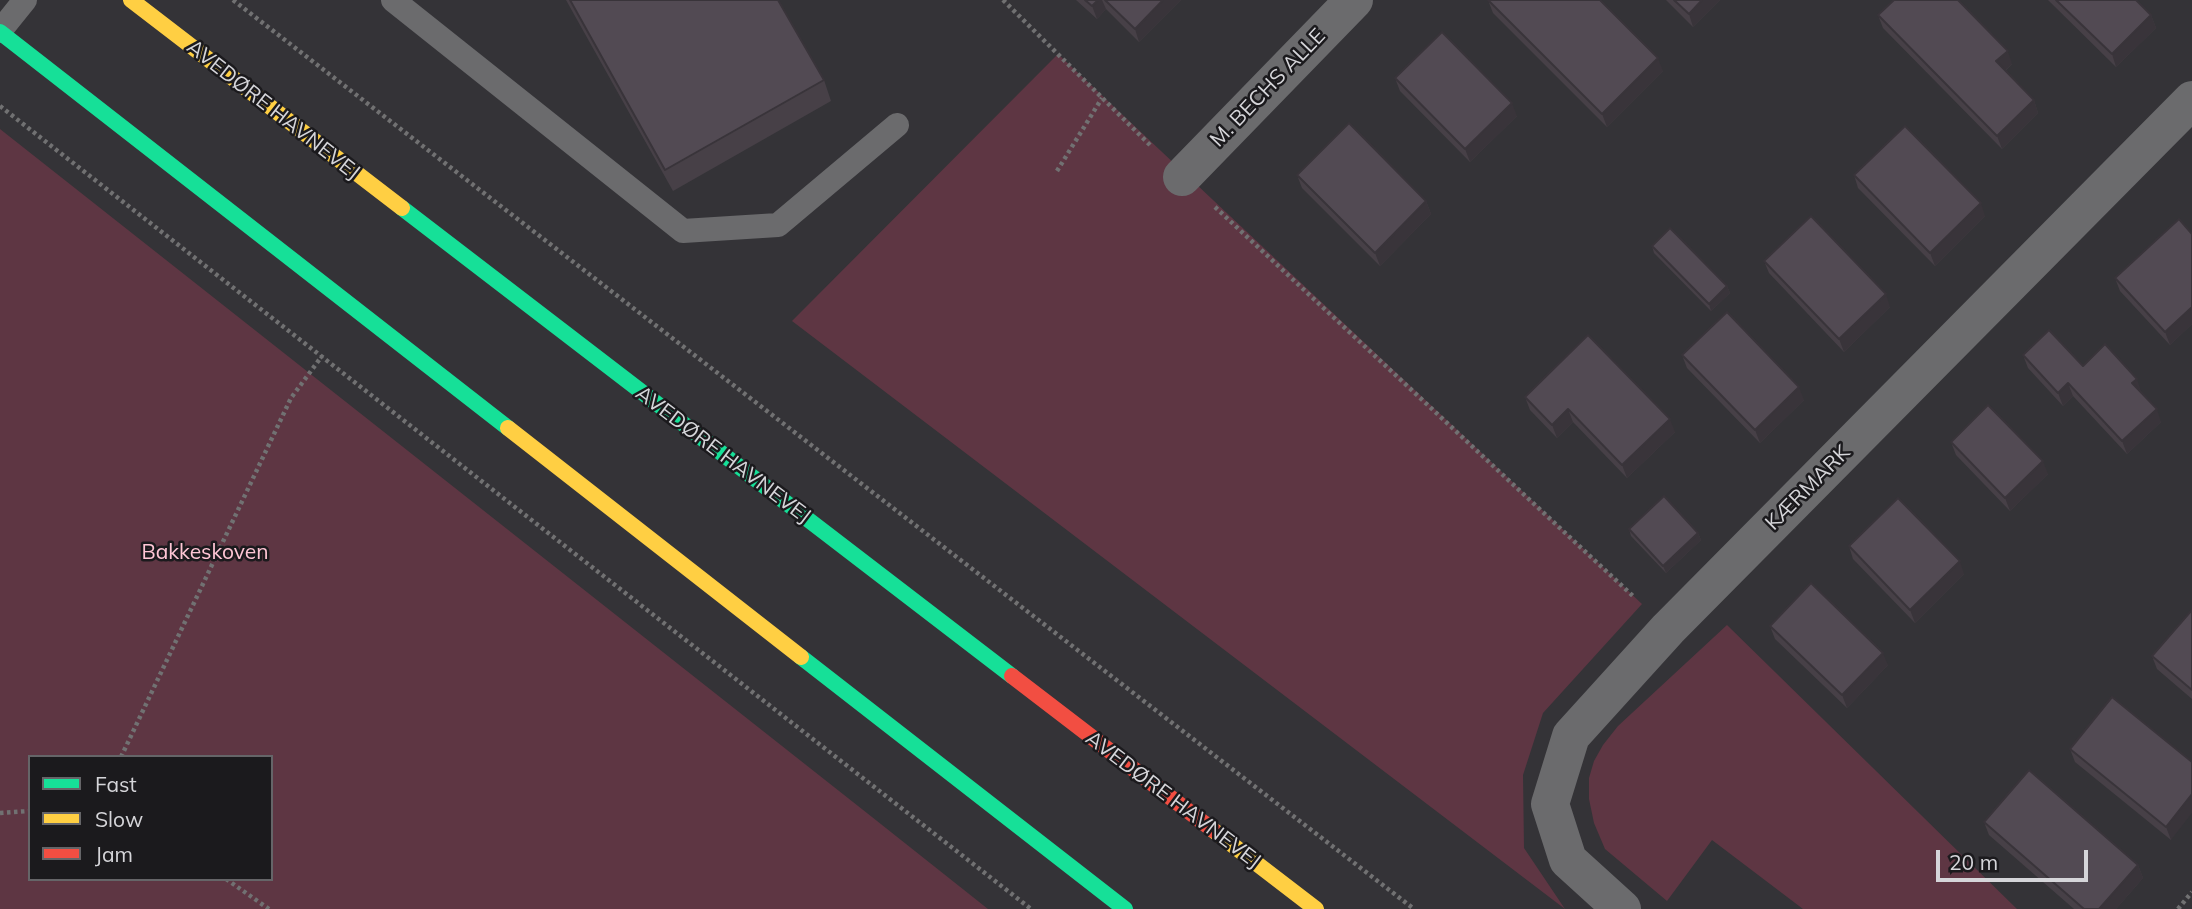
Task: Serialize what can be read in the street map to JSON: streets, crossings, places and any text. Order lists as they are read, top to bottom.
{
  "streets": {
    "street": ["M. BECHS ALLE", "AVEDØRE HAVNEVEJ", "KÆRMARK"]
  },
  "parks": ["Bakkeskoven"],
  "legend": ["Fast", "Slow", "Jam"],
  "scale_bar": "20 m"
}
